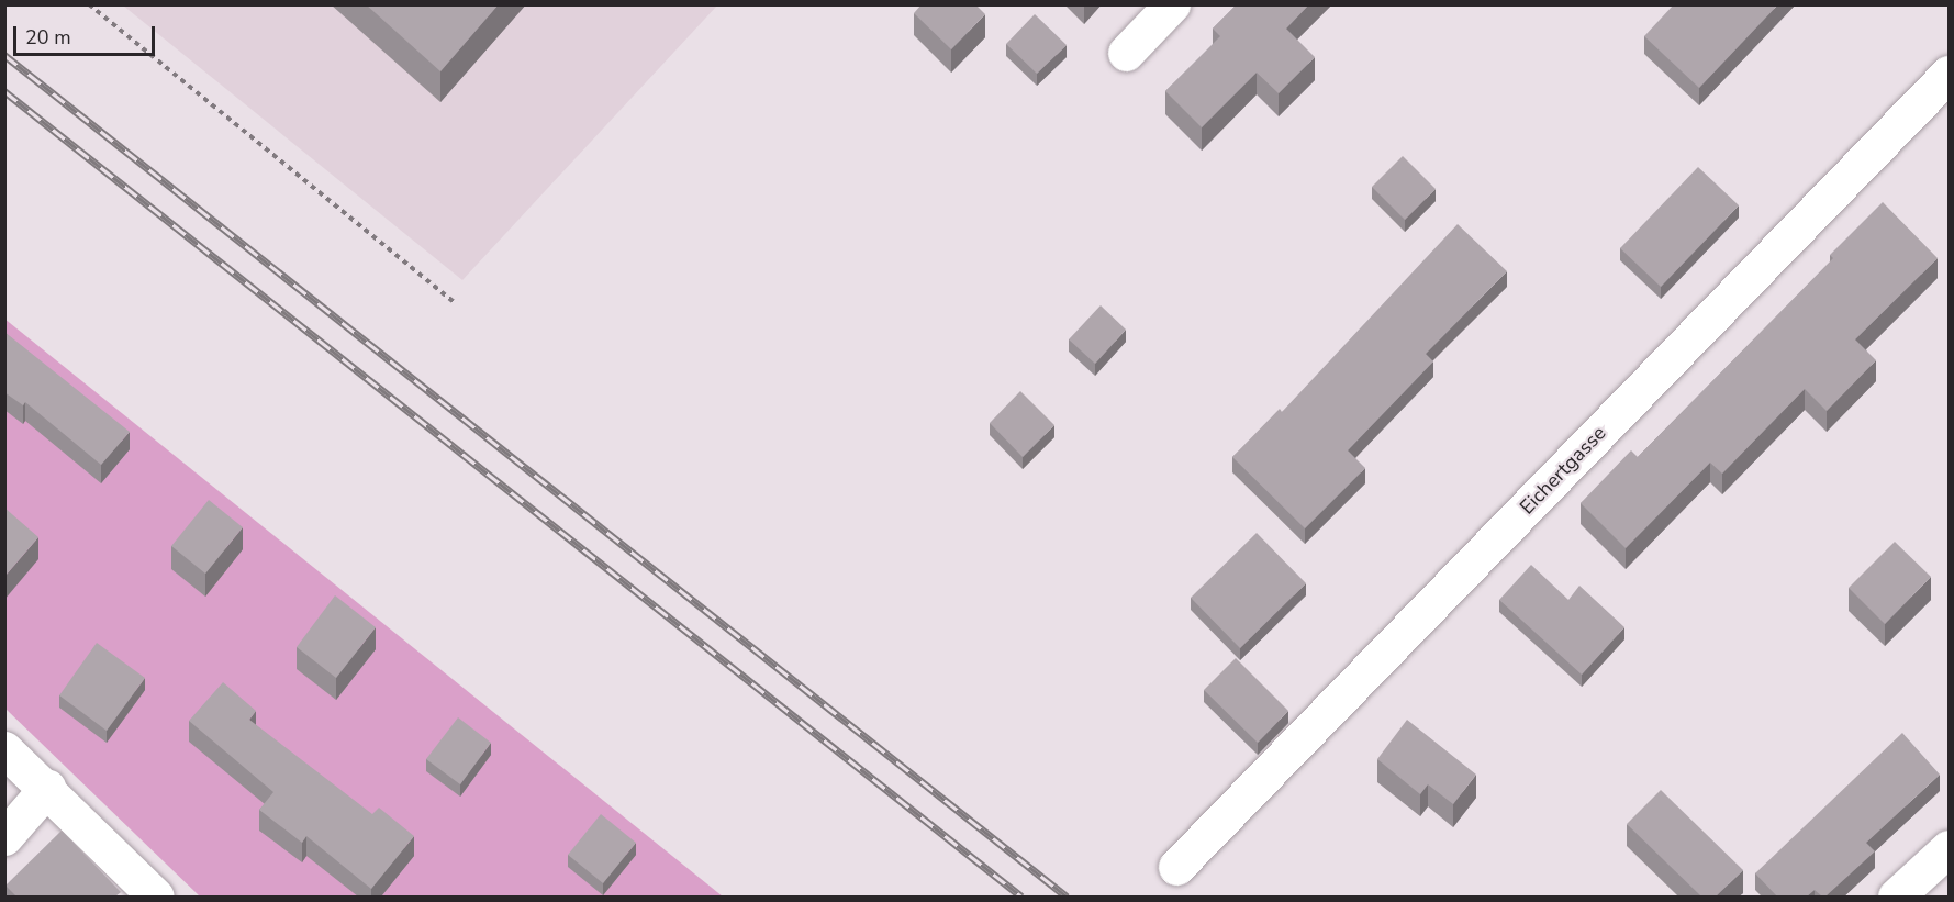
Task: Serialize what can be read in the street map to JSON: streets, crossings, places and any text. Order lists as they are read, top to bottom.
{
  "streets": {
    "street": ["Eichertgasse"]
  },
  "scale_bar": "20 m"
}
